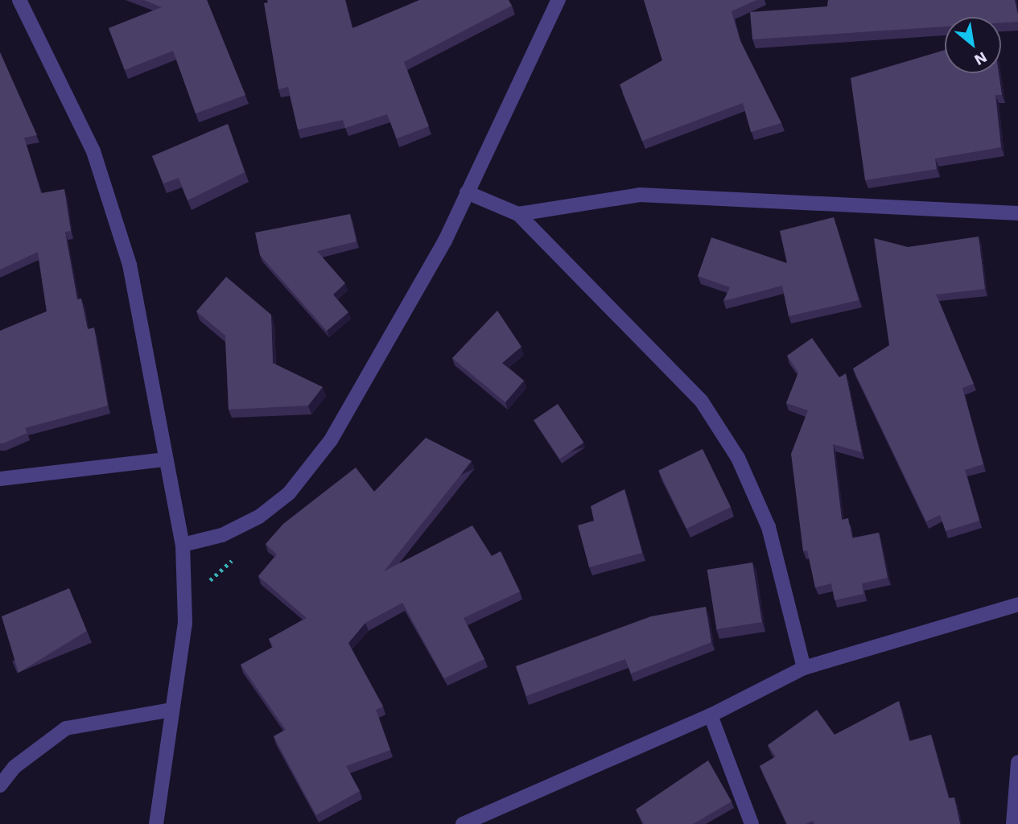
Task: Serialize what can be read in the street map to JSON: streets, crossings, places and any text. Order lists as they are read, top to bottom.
{
  "north": "bottom right"
}
